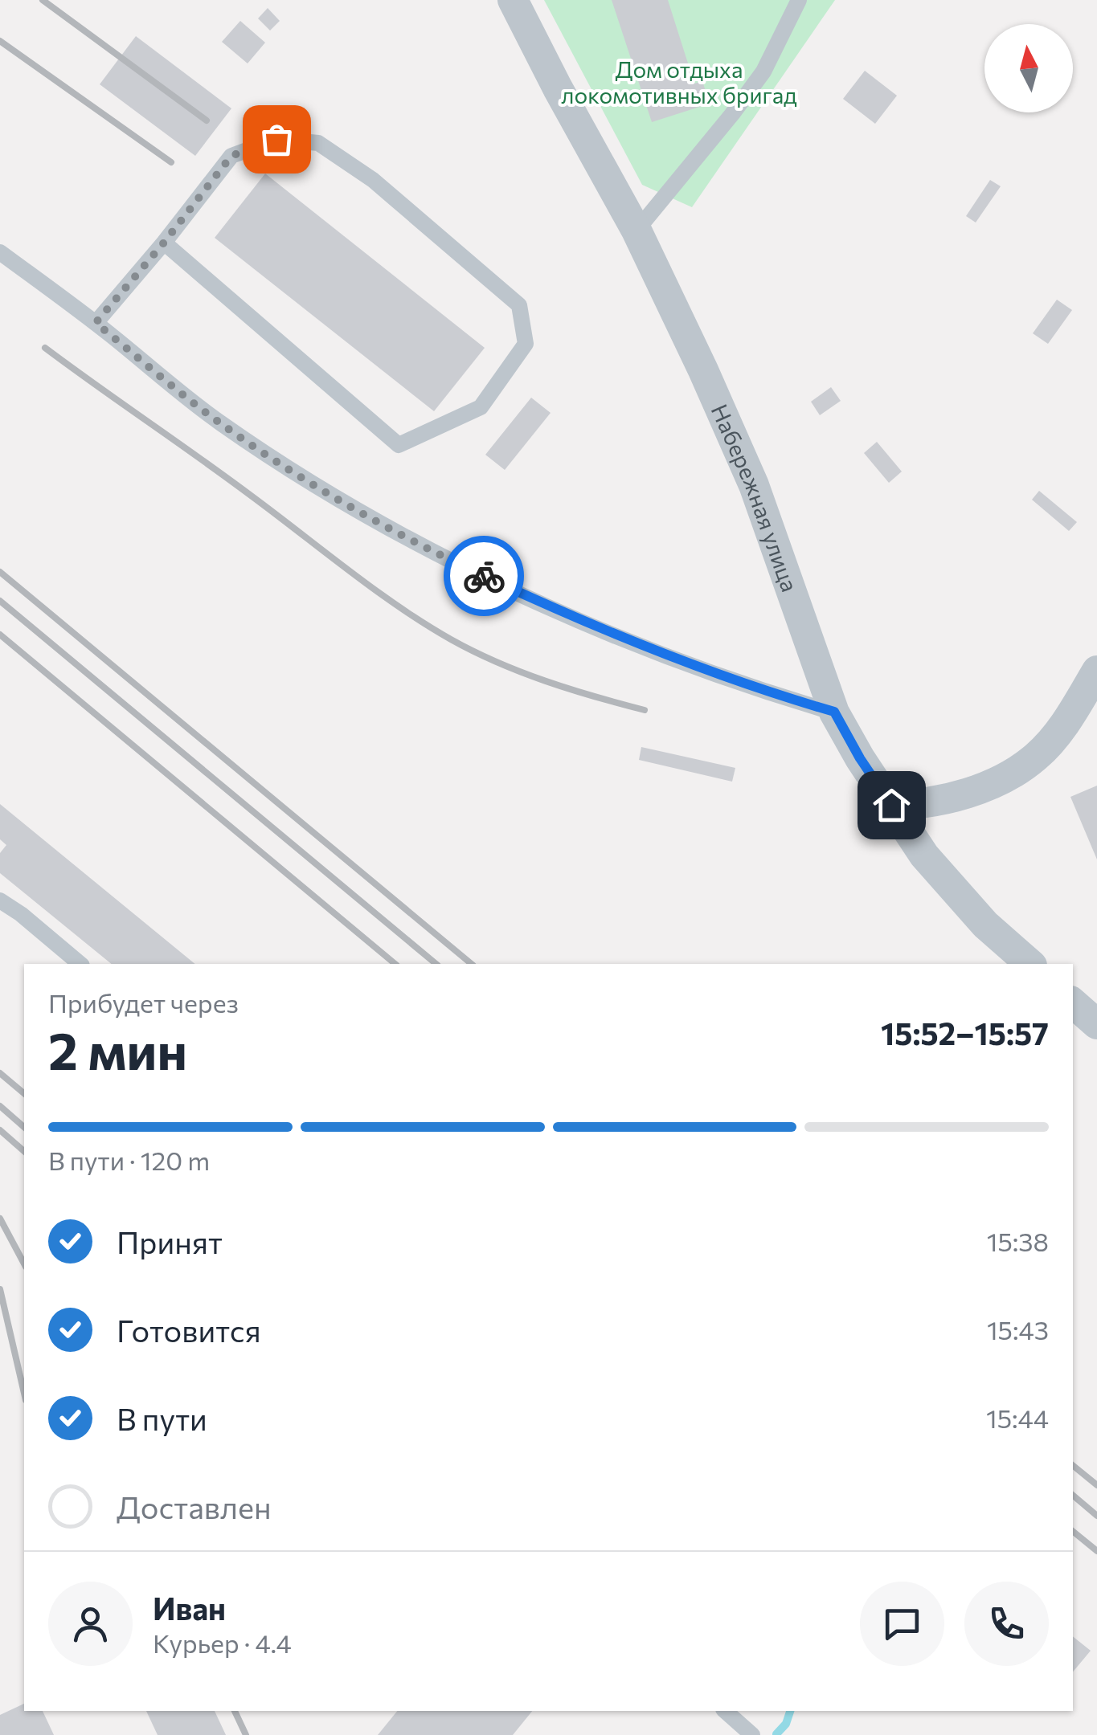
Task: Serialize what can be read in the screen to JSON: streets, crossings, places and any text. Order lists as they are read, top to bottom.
{
  "streets": {
    "street": ["Набережная улица"]
  },
  "parks": ["Дом отдыха локомотивных бригад"],
  "north": "top",
  "page": {
    "heading": ["2 мин", "Прибудет через", "15:52–15:57"],
    "panel": ["Иван", "Курьер · 4.4"],
    "bar": "В пути · 120 m",
    "list": [
      ["Принят", "15:38"],
      ["Готовится", "15:43"],
      ["В пути", "15:44"],
      "Доставлен"
    ]
  }
}
